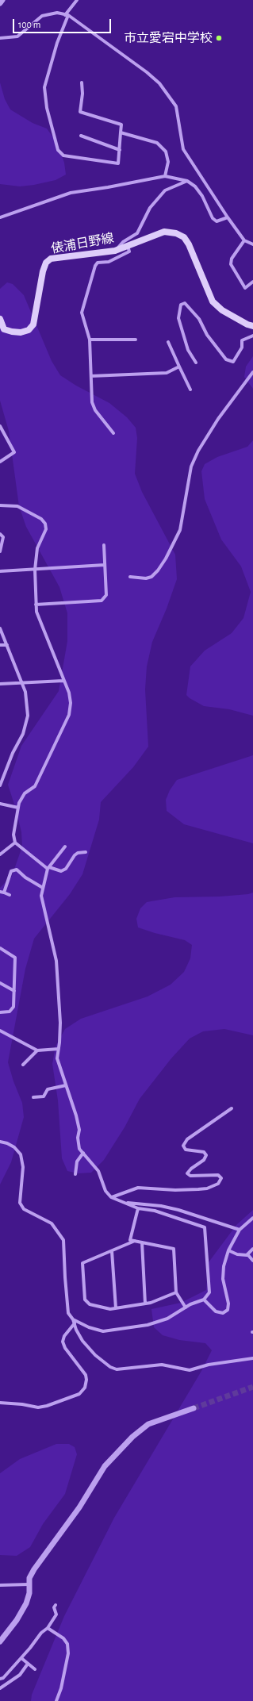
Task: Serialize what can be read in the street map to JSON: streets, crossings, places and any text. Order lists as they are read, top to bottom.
{
  "streets": {
    "main road": ["俵浦日野線"]
  },
  "places": ["市立愛宕中学校"],
  "scale_bar": "100 m"
}
